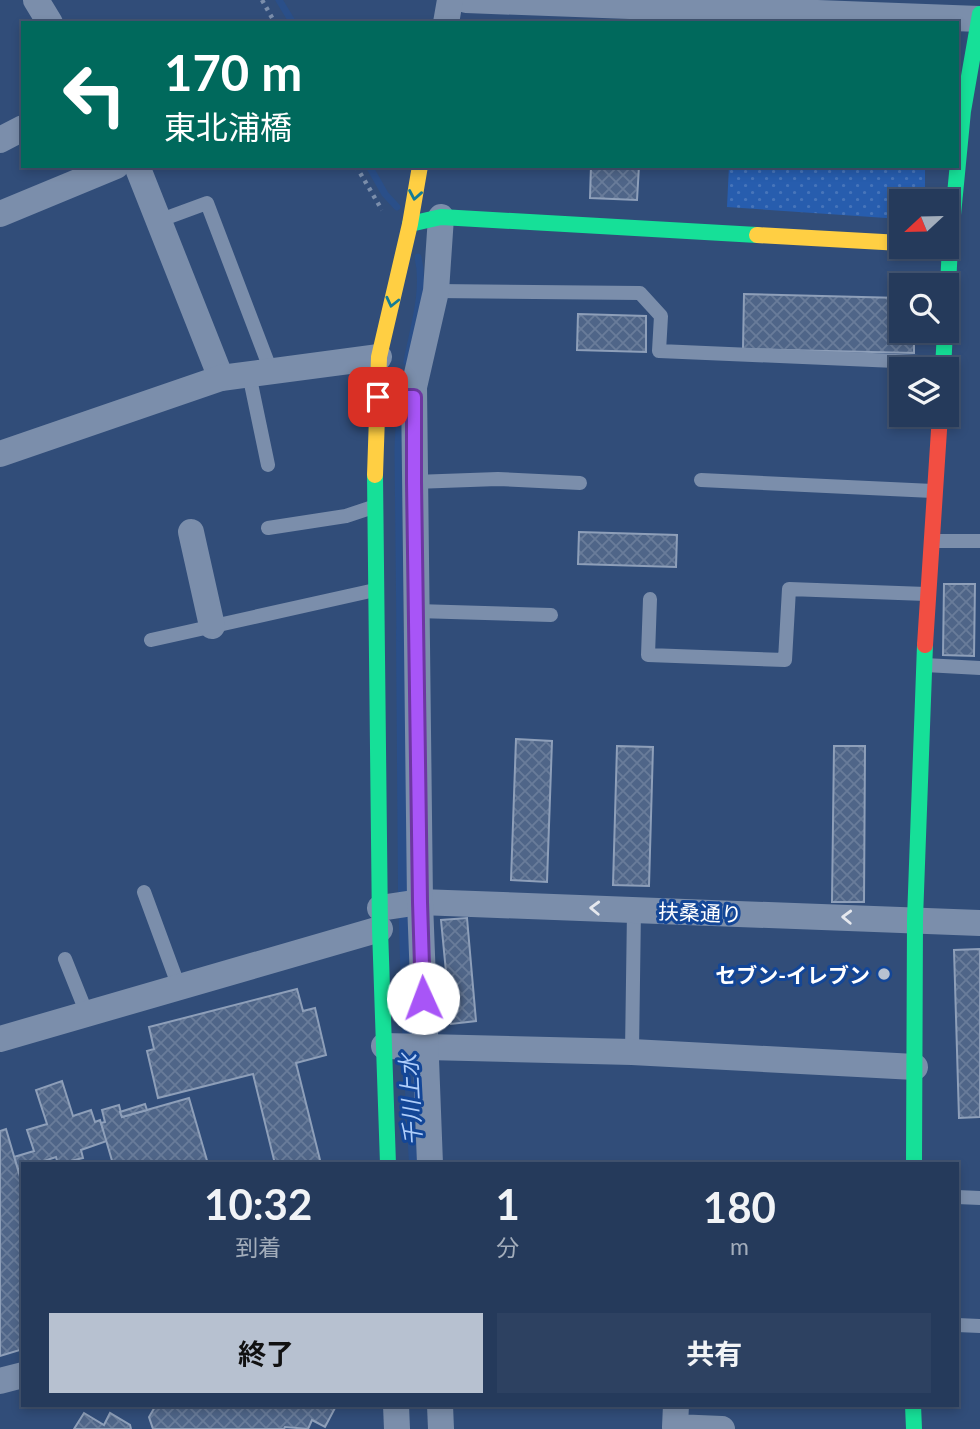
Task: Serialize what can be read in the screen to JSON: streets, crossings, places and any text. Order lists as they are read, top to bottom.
{
  "streets": {
    "street": ["扶桑通り"]
  },
  "water": ["千川上水"],
  "places": ["セブン-イレブン"],
  "north": "left",
  "page": {
    "turn": ["170 m", "東北浦橋"],
    "eta": [
      "10:32",
      "到着",
      "1",
      "分",
      "180",
      "m"
    ],
    "buttons": ["終了", "共有"]
  }
}
